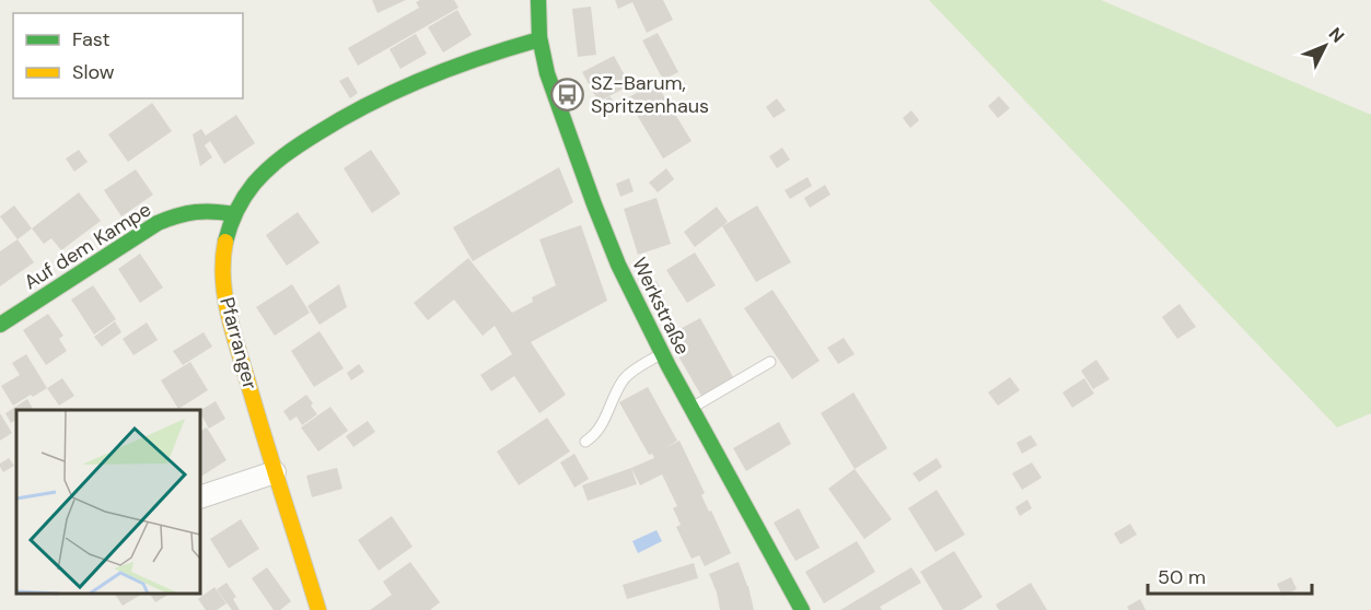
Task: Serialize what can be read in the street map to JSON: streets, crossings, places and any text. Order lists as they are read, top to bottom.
{
  "streets": {
    "street": ["Auf dem Kampe", "Werkstraße", "Pfarranger"]
  },
  "crossings": [
    ["Auf dem Kampe", "Pfarranger"]
  ],
  "places": {
    "bus stop": ["SZ-Barum, Spritzenhaus"]
  },
  "legend": ["Fast", "Slow"],
  "scale_bar": "50 m",
  "north": "top right"
}
